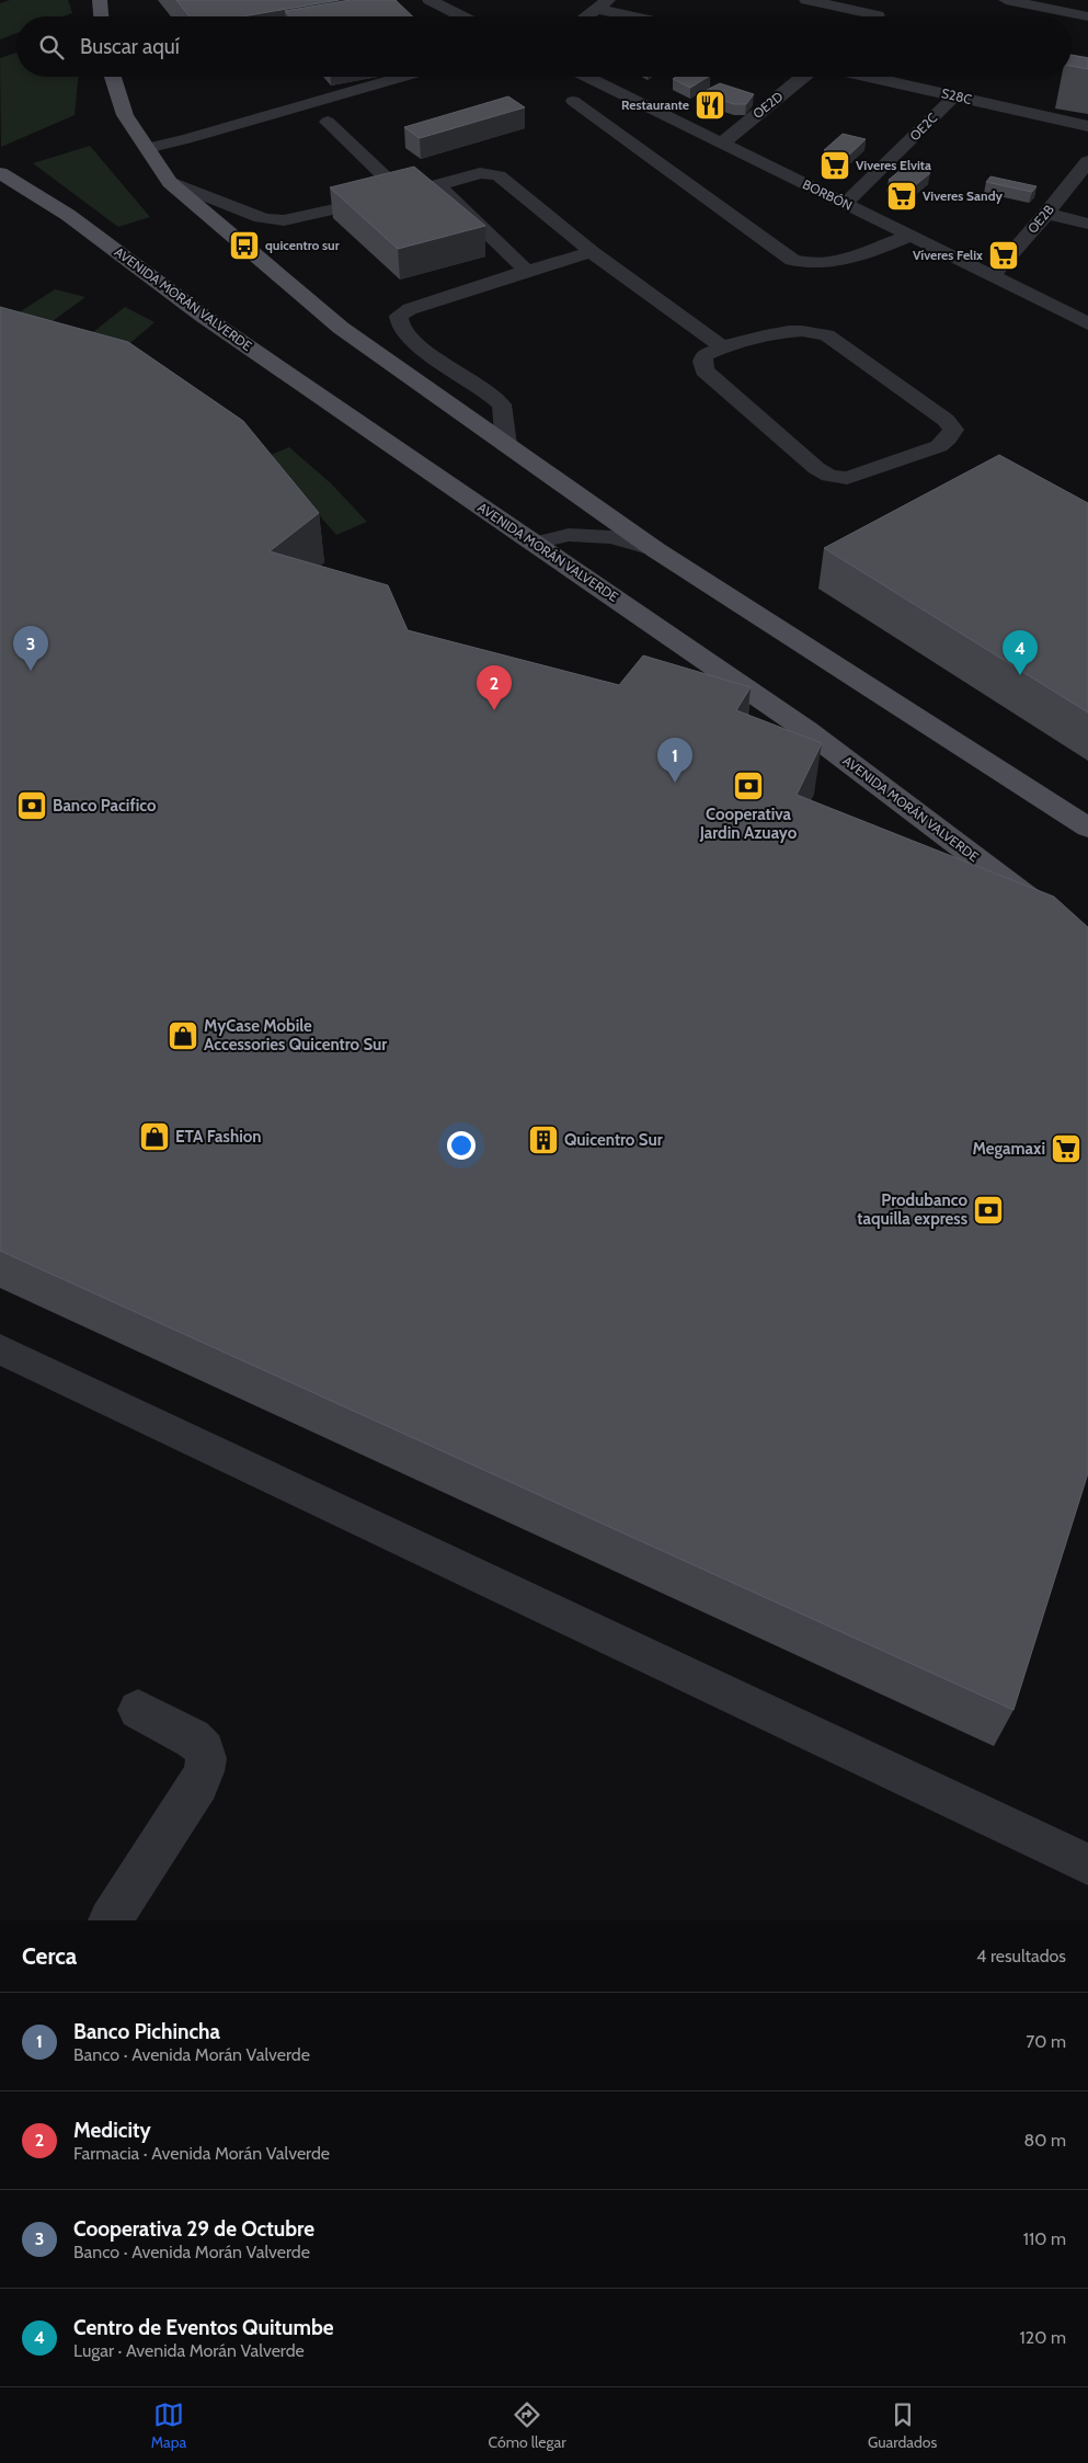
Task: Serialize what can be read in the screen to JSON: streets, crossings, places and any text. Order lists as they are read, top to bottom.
{
  "streets": {
    "main road": ["AVENIDA MORÁN VALVERDE"],
    "street": [
      "S28C",
      "OE2D",
      "BORBÓN",
      "OE2B"
    ],
    "lane": ["OE2C"]
  },
  "crossings": [
    ["S28C", "OE2C"],
    ["OE2D", "BORBÓN"],
    ["OE2C", "BORBÓN"],
    ["BORBÓN", "OE2B"]
  ],
  "places": {
    "restaurant": ["Restaurante"],
    "supermarket": [
      "Viveres Elvita",
      "Viveres Sandy",
      "Víveres Felix",
      "Megamaxi"
    ],
    "bus stop": ["quicentro sur"],
    "bank": ["Cooperativa Jardin Azuayo", "Banco Pacifico", "Produbanco taquilla express"],
    "shop": ["MyCase Mobile Accessories Quicentro Sur", "ETA Fashion"],
    "building": ["Quicentro Sur"]
  },
  "page": {
    "search": "Buscar aquí",
    "pins": [
      "3",
      "4",
      "2",
      "1"
    ],
    "heading": ["Cerca", "4 resultados"],
    "list": [
      {
        "mark": "1",
        "name": "Banco Pichincha",
        "note": "Banco · Avenida Morán Valverde",
        "value": "70 m"
      },
      {
        "mark": "2",
        "name": "Medicity",
        "note": "Farmacia · Avenida Morán Valverde",
        "value": "80 m"
      },
      {
        "mark": "3",
        "name": "Cooperativa 29 de Octubre",
        "note": "Banco · Avenida Morán Valverde",
        "value": "110 m"
      },
      {
        "mark": "4",
        "name": "Centro de Eventos Quitumbe",
        "note": "Lugar · Avenida Morán Valverde",
        "value": "120 m"
      }
    ],
    "nav": ["Mapa", "Cómo llegar", "Guardados"]
  }
}
